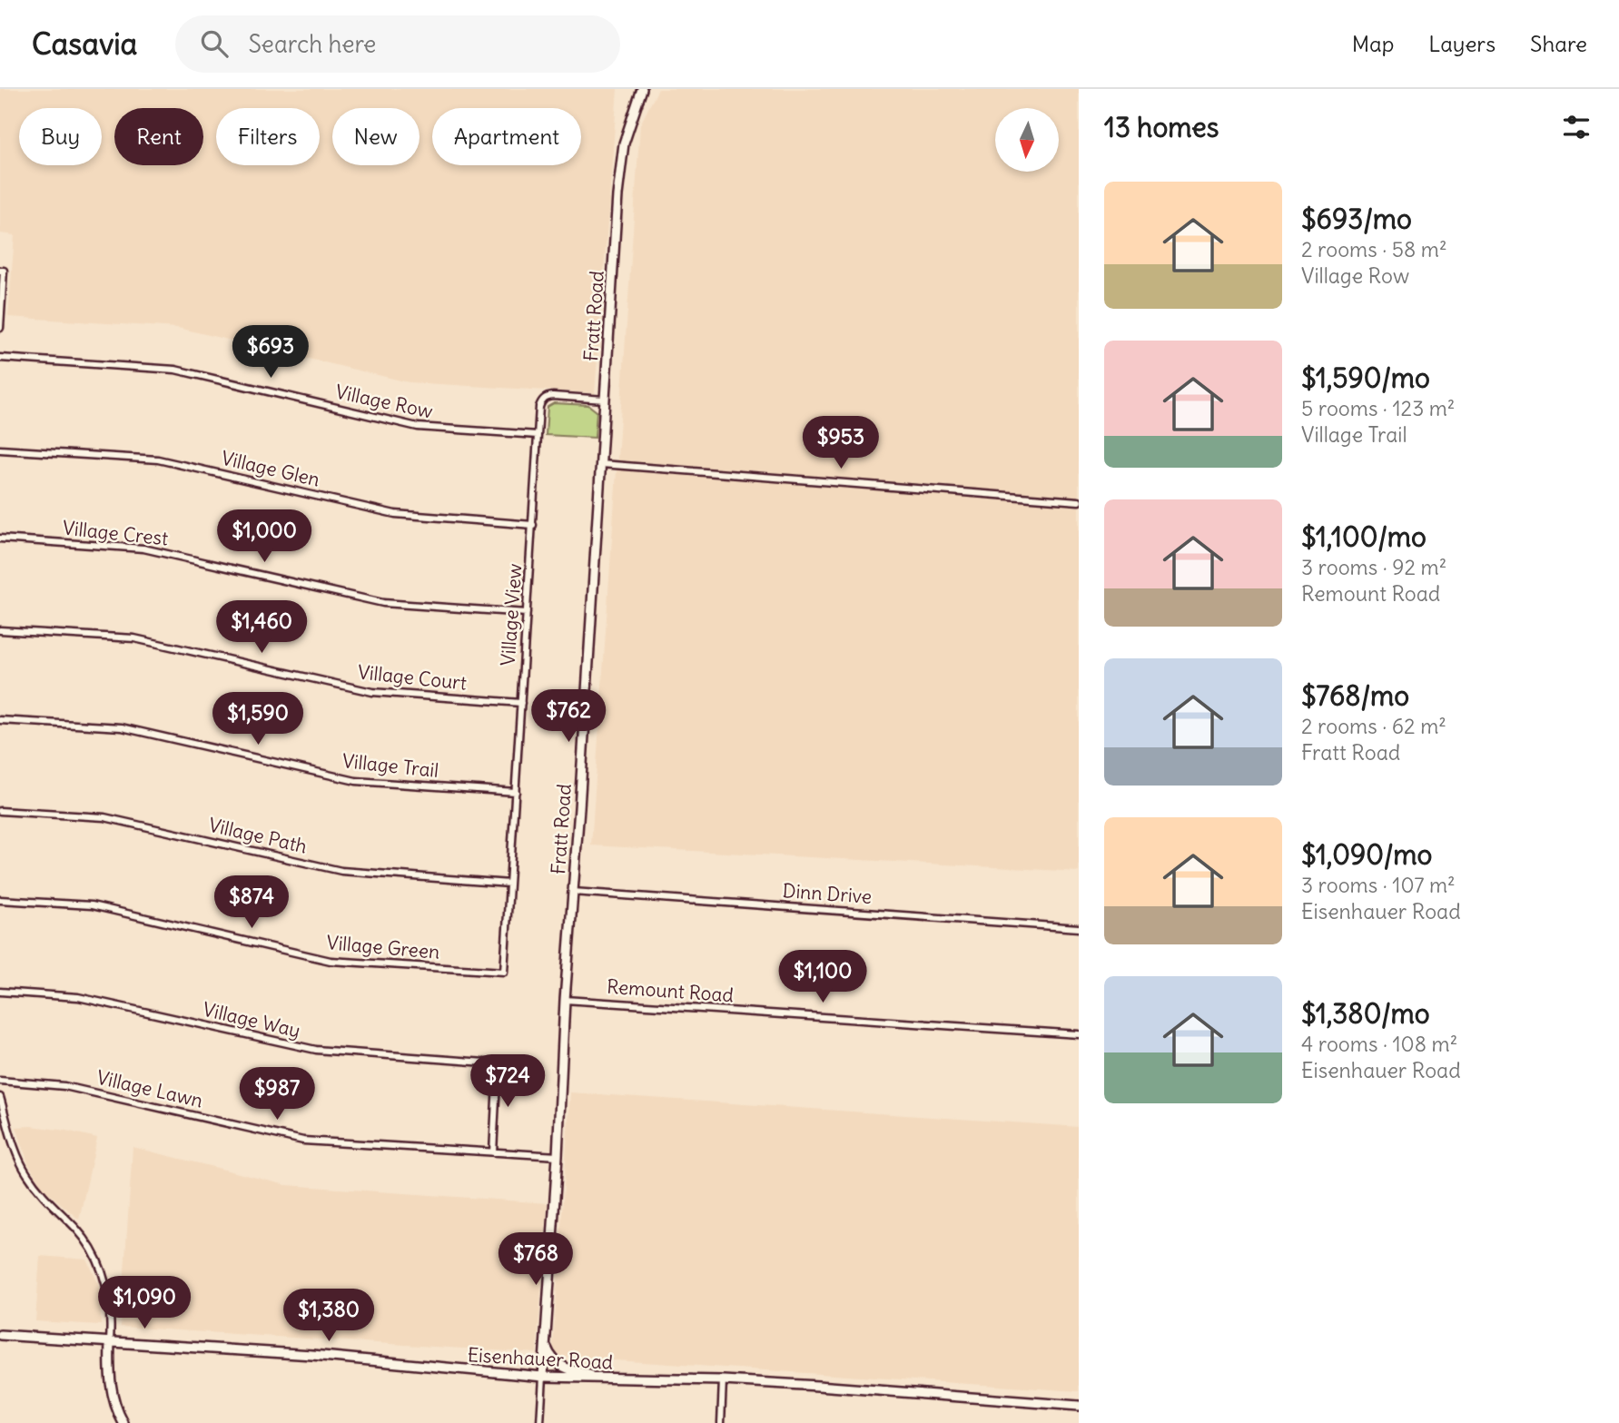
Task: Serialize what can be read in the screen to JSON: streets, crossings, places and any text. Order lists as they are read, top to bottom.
{
  "streets": {
    "street": [
      "Fratt Road",
      "Village Row",
      "Village Glen",
      "Village Crest",
      "Village View",
      "Village Court",
      "Village Trail",
      "Village Path",
      "Dinn Drive",
      "Village Green",
      "Remount Road",
      "Village Way",
      "Village Lawn",
      "Eisenhauer Road"
    ]
  },
  "crossings": [
    ["Fratt Road", "Village View"],
    ["Fratt Road", "Dinn Drive"],
    ["Fratt Road", "Remount Road"],
    ["Fratt Road", "Village Lawn"],
    ["Fratt Road", "Eisenhauer Road"],
    ["Village Row", "Village View"],
    ["Village Glen", "Village View"],
    ["Village Crest", "Village View"],
    ["Village View", "Village Court"],
    ["Village View", "Village Trail"],
    ["Village View", "Village Path"],
    ["Village View", "Village Green"],
    ["Village Way", "Village Lawn"]
  ],
  "north": "bottom",
  "page": {
    "header": "Casavia",
    "search": "Search here",
    "nav": ["Map", "Layers", "Share"],
    "heading": "13 homes",
    "chip": [
      "Buy",
      "Rent",
      "Filters",
      "New",
      "Apartment"
    ],
    "list": [
      {
        "name": "$693/mo",
        "note": "2 rooms · 58 m² · Village Row"
      },
      {
        "name": "$1,590/mo",
        "note": "5 rooms · 123 m² · Village Trail"
      },
      {
        "name": "$1,100/mo",
        "note": "3 rooms · 92 m² · Remount Road"
      },
      {
        "name": "$768/mo",
        "note": "2 rooms · 62 m² · Fratt Road"
      },
      {
        "name": "$1,090/mo",
        "note": "3 rooms · 107 m² · Eisenhauer Road"
      },
      {
        "name": "$1,380/mo",
        "note": "4 rooms · 108 m² · Eisenhauer Road"
      }
    ],
    "price": [
      "$693",
      "$953",
      "$1,000",
      "$1,460",
      "$762",
      "$1,590",
      "$874",
      "$1,100",
      "$724",
      "$987",
      "$768",
      "$1,090",
      "$1,380"
    ]
  }
}
